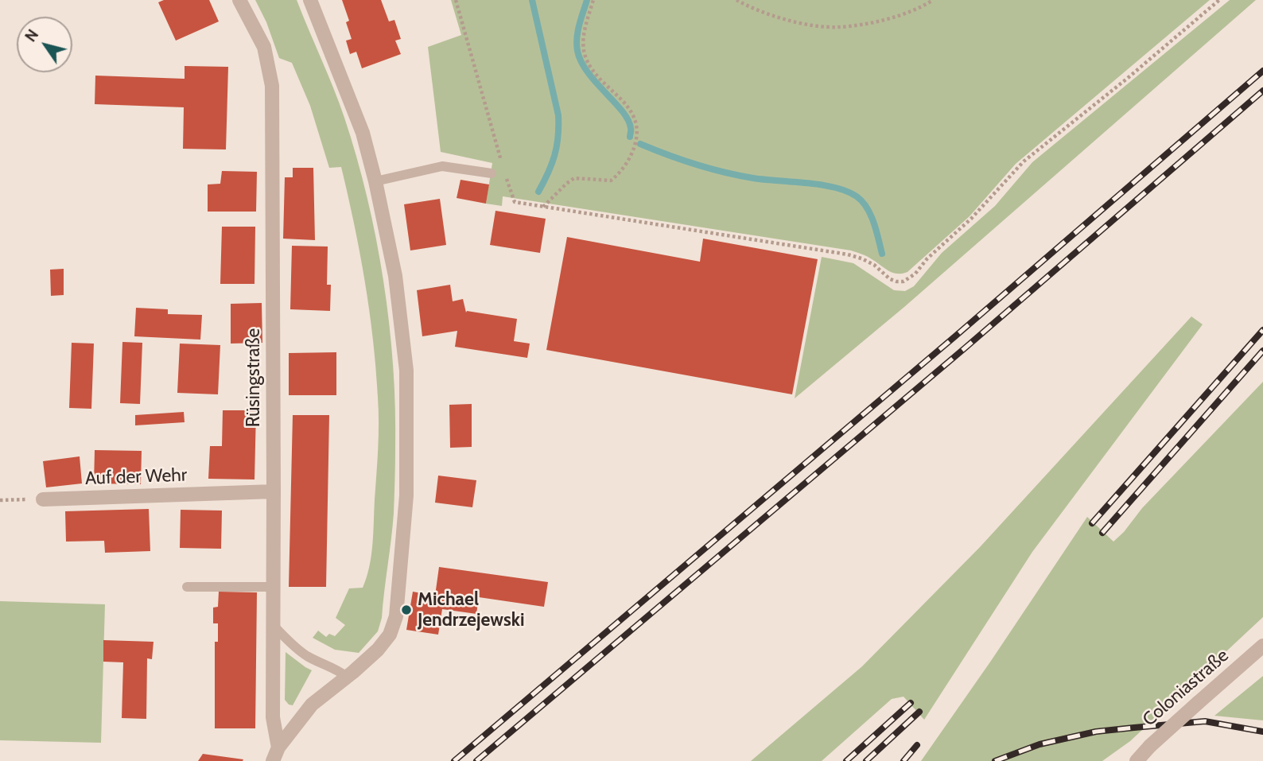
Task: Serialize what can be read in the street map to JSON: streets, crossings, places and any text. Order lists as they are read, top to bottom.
{
  "streets": {
    "street": ["Rüsingstraße", "Auf der Wehr", "Coloniastraße"]
  },
  "crossings": [
    ["Rüsingstraße", "Auf der Wehr"]
  ],
  "places": ["Michael Jendrzejewski"],
  "north": "top left"
}
